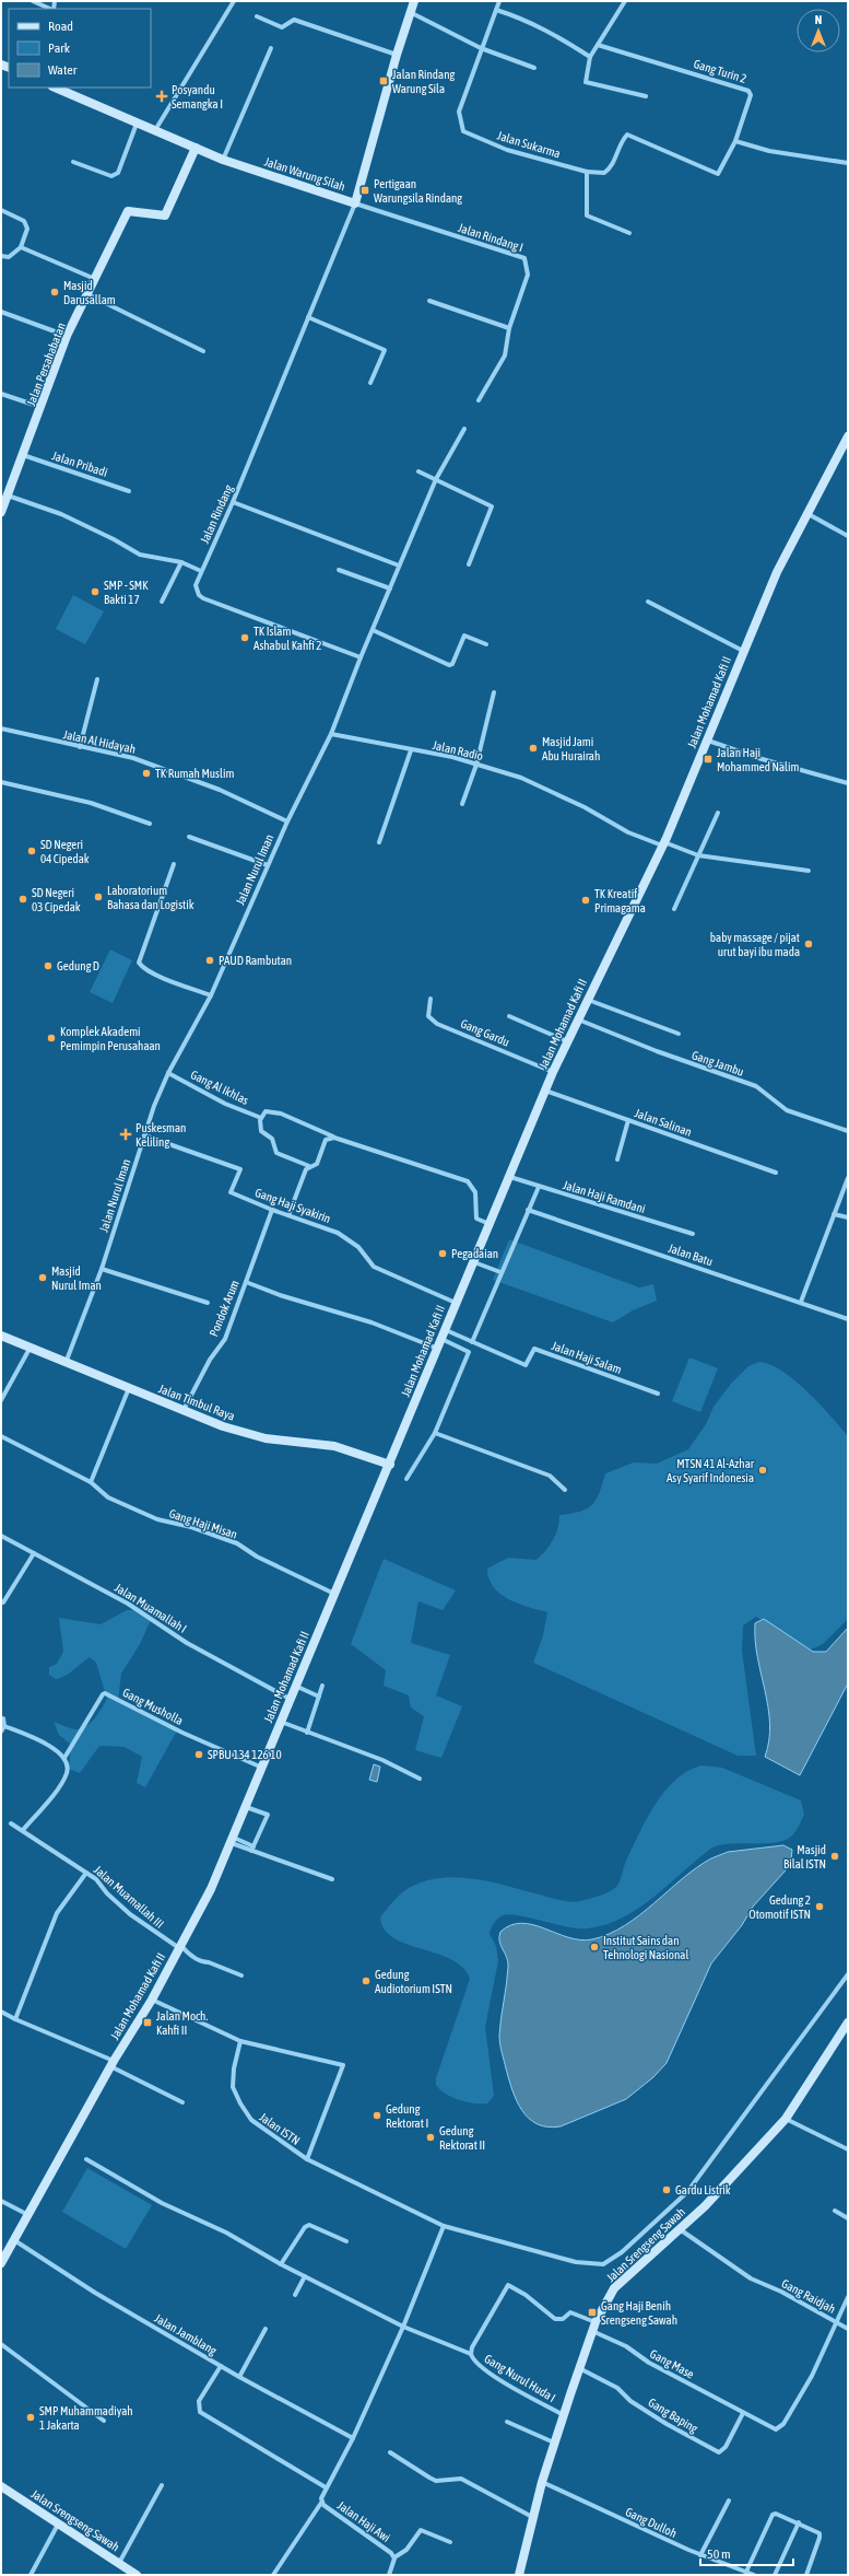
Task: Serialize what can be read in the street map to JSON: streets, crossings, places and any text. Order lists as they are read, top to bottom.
{
  "streets": {
    "street": [
      "Gang Turin 2",
      "Jalan Sukarma",
      "Jalan Warung Silah",
      "Jalan Rindang I",
      "Jalan Persahabatan",
      "Jalan Pribadi",
      "Jalan Rindang",
      "Jalan Mohamad Kafi II",
      "Jalan Al Hidayah",
      "Jalan Radio",
      "Jalan Nurul Iman",
      "Gang Gardu",
      "Gang Jambu",
      "Gang Al Ikhlas",
      "Jalan Salinan",
      "Jalan Haji Ramdani",
      "Gang Haji Syakirin",
      "Jalan Batu",
      "Pondok Arum",
      "Jalan Haji Salam",
      "Jalan Timbul Raya",
      "Gang Haji Misan",
      "Jalan Muamallah I",
      "Gang Musholla",
      "Jalan Muamallah III",
      "Jalan ISTN",
      "Jalan Srengseng Sawah",
      "Gang Raidjah",
      "Jalan Jamblang",
      "Gang Mase",
      "Gang Nurul Huda I",
      "Gang Baping",
      "Jalan Haji Awi",
      "Gang Dulloh"
    ]
  },
  "crossings": [
    ["Jalan Warung Silah", "Jalan Rindang I"],
    ["Jalan Warung Silah", "Jalan Persahabatan"],
    ["Jalan Warung Silah", "Jalan Rindang"],
    ["Jalan Rindang I", "Jalan Rindang"],
    ["Jalan Persahabatan", "Jalan Pribadi"],
    ["Jalan Mohamad Kafi II", "Jalan Radio"],
    ["Jalan Mohamad Kafi II", "Gang Gardu"],
    ["Jalan Mohamad Kafi II", "Gang Jambu"],
    ["Jalan Mohamad Kafi II", "Jalan Salinan"],
    ["Jalan Mohamad Kafi II", "Jalan Haji Ramdani"],
    ["Jalan Mohamad Kafi II", "Gang Haji Syakirin"],
    ["Jalan Mohamad Kafi II", "Jalan Haji Salam"],
    ["Jalan Mohamad Kafi II", "Jalan Timbul Raya"],
    ["Jalan Mohamad Kafi II", "Gang Haji Misan"],
    ["Jalan Mohamad Kafi II", "Jalan Muamallah I"],
    ["Jalan Mohamad Kafi II", "Gang Musholla"],
    ["Jalan Mohamad Kafi II", "Jalan Muamallah III"],
    ["Jalan Mohamad Kafi II", "Jalan Jamblang"],
    ["Jalan Al Hidayah", "Jalan Nurul Iman"],
    ["Jalan Nurul Iman", "Gang Al Ikhlas"],
    ["Jalan Nurul Iman", "Gang Haji Syakirin"],
    ["Jalan Nurul Iman", "Jalan Timbul Raya"],
    ["Gang Haji Syakirin", "Pondok Arum"],
    ["Pondok Arum", "Jalan Timbul Raya"],
    ["Jalan Srengseng Sawah", "Gang Raidjah"],
    ["Jalan Srengseng Sawah", "Gang Mase"],
    ["Jalan Srengseng Sawah", "Gang Nurul Huda I"],
    ["Jalan Srengseng Sawah", "Gang Baping"],
    ["Jalan Srengseng Sawah", "Gang Dulloh"],
    ["Gang Raidjah", "Gang Mase"],
    ["Gang Raidjah", "Gang Baping"],
    ["Jalan Jamblang", "Jalan Haji Awi"],
    ["Gang Mase", "Gang Baping"]
  ],
  "places": {
    "transit": [
      "Jalan Rindang Warung Sila",
      "Pertigaan Warungsila Rindang",
      "Jalan Haji Mohammed Nalim",
      "Jalan Moch. Kahfi II",
      "Gang Haji Benih Srengseng Sawah"
    ],
    "health": ["Posyandu Semangka I", "Puskesman Keliling"],
    "other": [
      "Masjid Darusallam",
      "SMP - SMK Bakti 17",
      "TK Islam Ashabul Kahfi 2",
      "Masjid Jami Abu Hurairah",
      "TK Rumah Muslim",
      "SD Negeri 04 Cipedak",
      "Laboratorium Bahasa dan Logistik",
      "SD Negeri 03 Cipedak",
      "TK Kreatif Primagama",
      "baby massage / pijat urut bayi ibu mada",
      "PAUD Rambutan",
      "Gedung D",
      "Komplek Akademi Pemimpin Perusahaan",
      "Pegadaian",
      "Masjid Nurul Iman",
      "MTSN 41 Al-Azhar Asy Syarif Indonesia",
      "SPBU 134 126 10",
      "Masjid Bilal ISTN",
      "Gedung 2 Otomotif ISTN",
      "Institut Sains dan Tehnologi Nasional",
      "Gedung Audiotorium ISTN",
      "Gedung Rektorat I",
      "Gedung Rektorat II",
      "Gardu Listrik",
      "SMP Muhammadiyah 1 Jakarta"
    ]
  },
  "legend": ["Road", "Park", "Water"],
  "scale_bar": "50 m",
  "north": "top"
}
